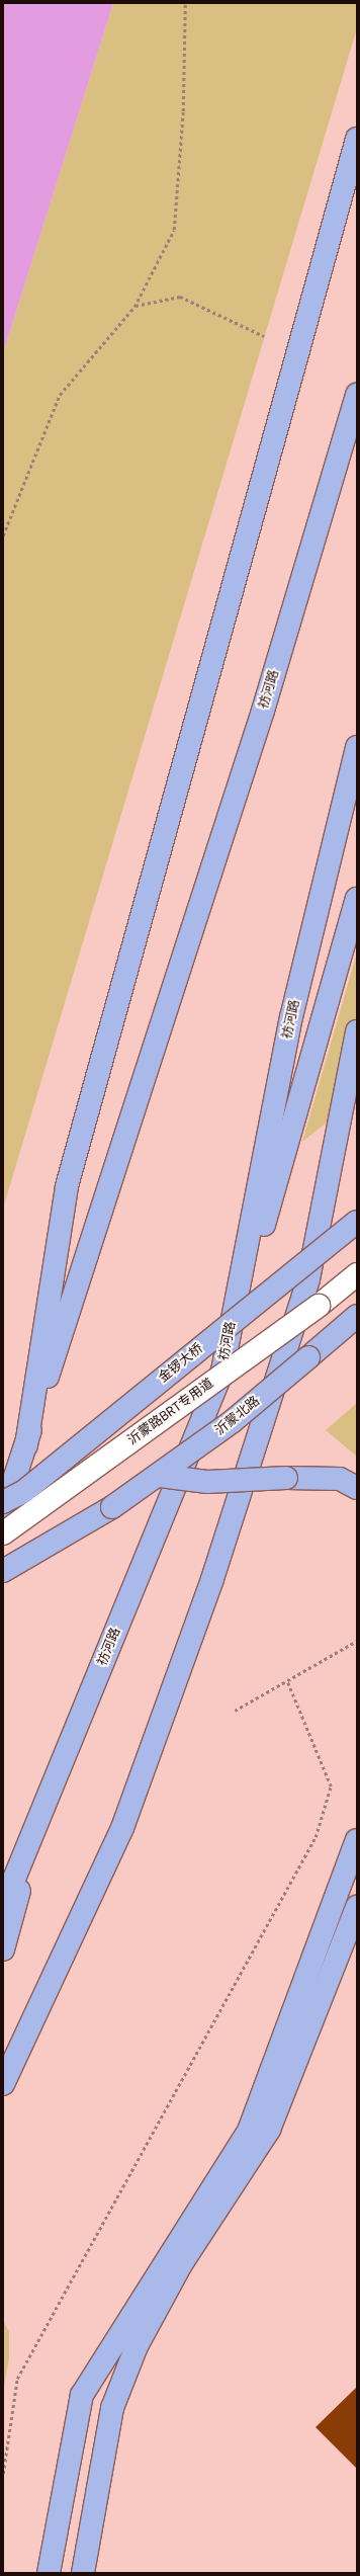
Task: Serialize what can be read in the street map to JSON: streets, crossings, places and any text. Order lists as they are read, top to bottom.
{
  "streets": {
    "main road": ["祊河路", "金锣大桥", "沂蒙北路"],
    "lane": ["沂蒙路BRT专用道"]
  }
}
